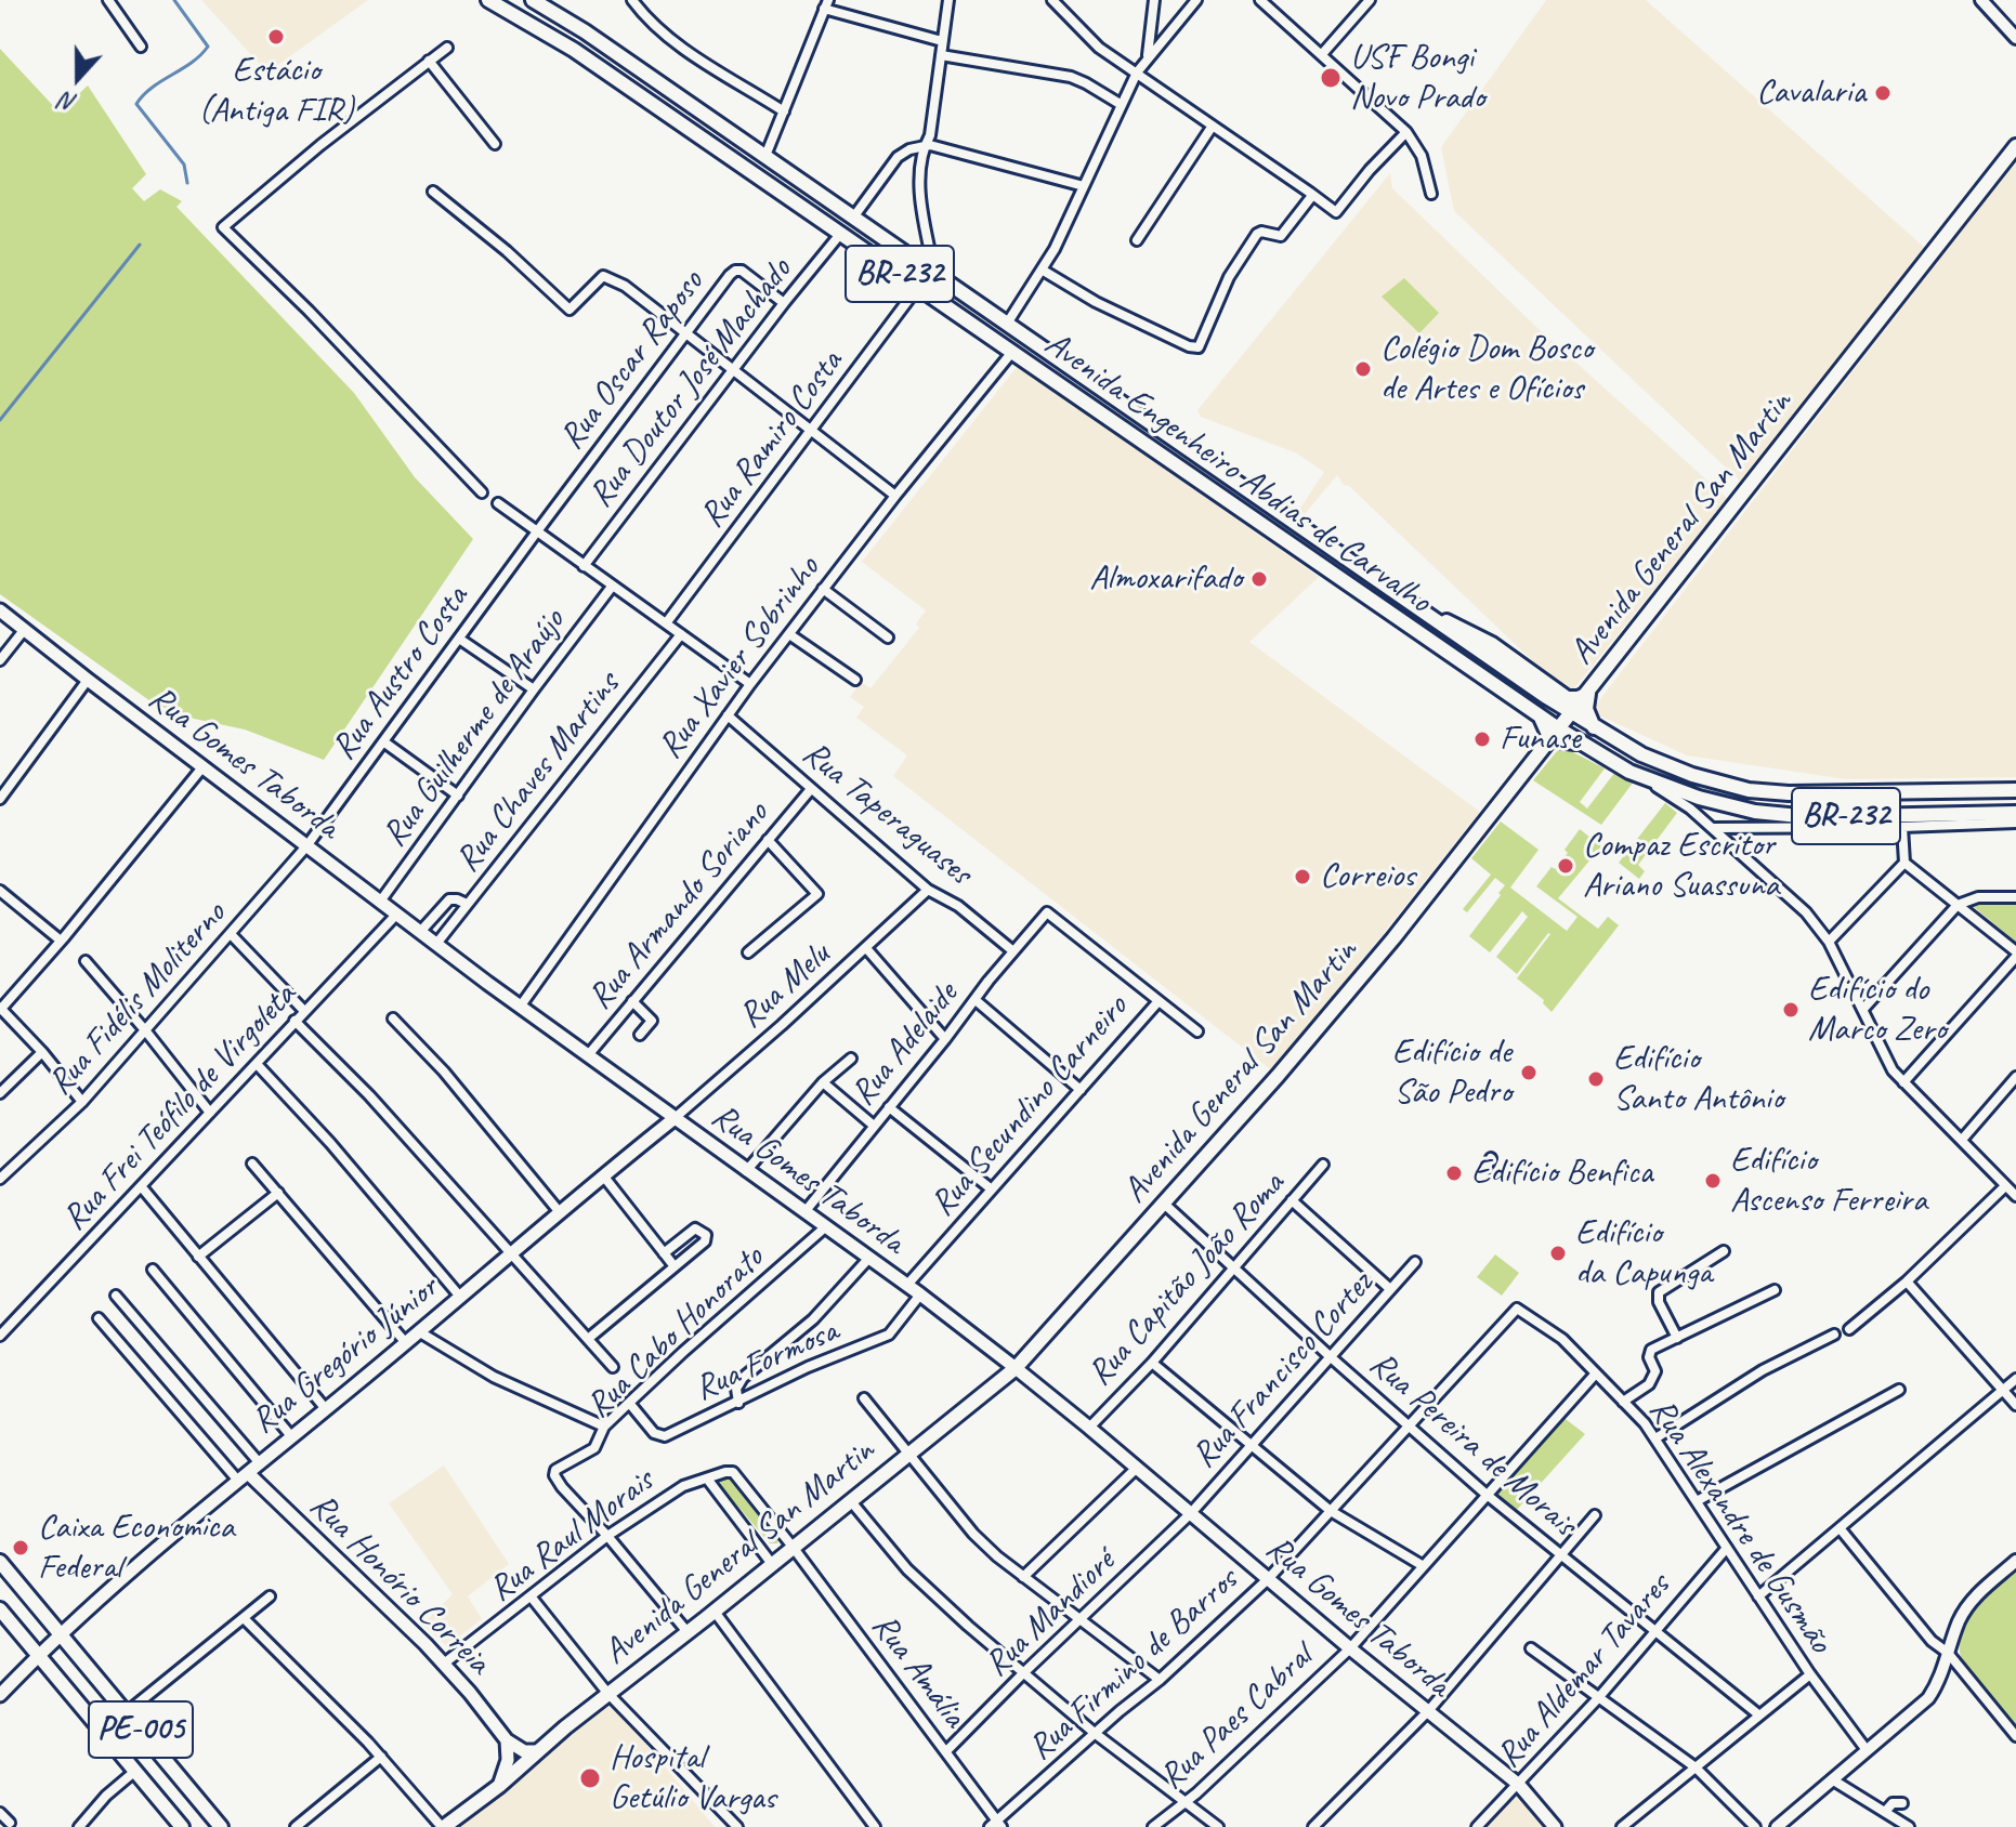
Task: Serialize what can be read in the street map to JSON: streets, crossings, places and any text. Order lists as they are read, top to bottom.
{
  "streets": {
    "main road": [
      "BR-232",
      "Avenida Engenheiro Abdias de Carvalho",
      "Avenida General San Martin",
      "Rua Gomes Taborda",
      "Rua Gregório Júnior",
      "Rua Honório Correia",
      "PE-005"
    ],
    "street": [
      "Rua Oscar Raposo",
      "Rua Doutor José Machado",
      "Rua Ramiro Costa",
      "Rua Xavier Sobrinho",
      "Rua Austro Costa",
      "Rua Guilherme de Araújo",
      "Rua Chaves Martins",
      "Rua Taperaguases",
      "Rua Armando Soriano",
      "Rua Melu",
      "Rua Fidélis Moliterno",
      "Rua Adelaide",
      "Rua Secundino Carneiro",
      "Rua Frei Teófilo de Virgoleta",
      "Rua Capitão João Roma",
      "Rua Cabo Honorato",
      "Rua Formosa",
      "Rua Francisco Cortez",
      "Rua Pereira de Morais",
      "Rua Alexandre de Gusmão",
      "Rua Raul Morais",
      "Rua Mandioré",
      "Rua Firmino de Barros",
      "Rua Amália",
      "Rua Aldemar Tavares",
      "Rua Paes Cabral"
    ]
  },
  "crossings": [
    ["Rua Oscar Raposo", "Rua Doutor José Machado"],
    ["Rua Oscar Raposo", "Rua Austro Costa"],
    ["Rua Doutor José Machado", "Avenida Engenheiro Abdias de Carvalho"],
    ["Rua Ramiro Costa", "Avenida Engenheiro Abdias de Carvalho"],
    ["Avenida Engenheiro Abdias de Carvalho", "Avenida General San Martin"],
    ["Avenida Engenheiro Abdias de Carvalho", "Rua Xavier Sobrinho"],
    ["Avenida General San Martin", "Rua Gomes Taborda"],
    ["Avenida General San Martin", "Rua Pereira de Morais"],
    ["Avenida General San Martin", "Rua Amália"],
    ["Rua Xavier Sobrinho", "Rua Gomes Taborda"],
    ["Rua Xavier Sobrinho", "Rua Taperaguases"],
    ["Rua Austro Costa", "Rua Gomes Taborda"],
    ["Rua Austro Costa", "Rua Fidélis Moliterno"],
    ["Rua Guilherme de Araújo", "Rua Gomes Taborda"],
    ["Rua Gomes Taborda", "Rua Chaves Martins"],
    ["Rua Gomes Taborda", "Rua Armando Soriano"],
    ["Rua Gomes Taborda", "Rua Melu"],
    ["Rua Gomes Taborda", "Rua Fidélis Moliterno"],
    ["Rua Gomes Taborda", "Rua Adelaide"],
    ["Rua Gomes Taborda", "Rua Secundino Carneiro"],
    ["Rua Gomes Taborda", "Rua Frei Teófilo de Virgoleta"],
    ["Rua Gomes Taborda", "Rua Capitão João Roma"],
    ["Rua Gomes Taborda", "Rua Cabo Honorato"],
    ["Rua Gomes Taborda", "Rua Gregório Júnior"],
    ["Rua Gomes Taborda", "Rua Formosa"],
    ["Rua Gomes Taborda", "Rua Francisco Cortez"],
    ["Rua Gomes Taborda", "Rua Mandioré"],
    ["Rua Gomes Taborda", "Rua Firmino de Barros"],
    ["Rua Gomes Taborda", "Rua Aldemar Tavares"],
    ["Rua Gomes Taborda", "Rua Paes Cabral"],
    ["Rua Taperaguases", "Rua Armando Soriano"],
    ["Rua Taperaguases", "Rua Melu"],
    ["Rua Taperaguases", "Rua Adelaide"],
    ["Rua Melu", "Rua Gregório Júnior"],
    ["Rua Adelaide", "Rua Secundino Carneiro"],
    ["Rua Capitão João Roma", "Rua Pereira de Morais"],
    ["Rua Cabo Honorato", "Rua Formosa"],
    ["Rua Cabo Honorato", "Rua Raul Morais"],
    ["Rua Gregório Júnior", "Rua Honório Correia"],
    ["Rua Gregório Júnior", "PE-005"],
    ["Rua Francisco Cortez", "Rua Pereira de Morais"],
    ["Rua Francisco Cortez", "Rua Mandioré"],
    ["Rua Pereira de Morais", "Rua Firmino de Barros"],
    ["Rua Pereira de Morais", "Rua Aldemar Tavares"],
    ["Rua Pereira de Morais", "Rua Paes Cabral"],
    ["Rua Alexandre de Gusmão", "Rua Firmino de Barros"],
    ["Rua Alexandre de Gusmão", "Rua Aldemar Tavares"],
    ["Rua Alexandre de Gusmão", "Rua Paes Cabral"],
    ["Rua Raul Morais", "Rua Honório Correia"],
    ["Rua Raul Morais", "Rua Amália"],
    ["Rua Mandioré", "Rua Amália"],
    ["Rua Firmino de Barros", "Rua Amália"]
  ],
  "places": [
    "Estácio (Antiga FIR)",
    "USF Bongi Novo Prado",
    "Cavalaria",
    "Colégio Dom Bosco de Artes e Ofícios",
    "Almoxarifado",
    "Funase",
    "Compaz Escritor Ariano Suassuna",
    "Correios",
    "Edifício do Marco Zero",
    "Edifício de São Pedro",
    "Edifício Santo Antônio",
    "Edifício Benfica",
    "Edifício Ascenso Ferreira",
    "Edifício da Capunga",
    "Caixa Economica Federal",
    "Hospital Getúlio Vargas"
  ],
  "north": "bottom"
}
